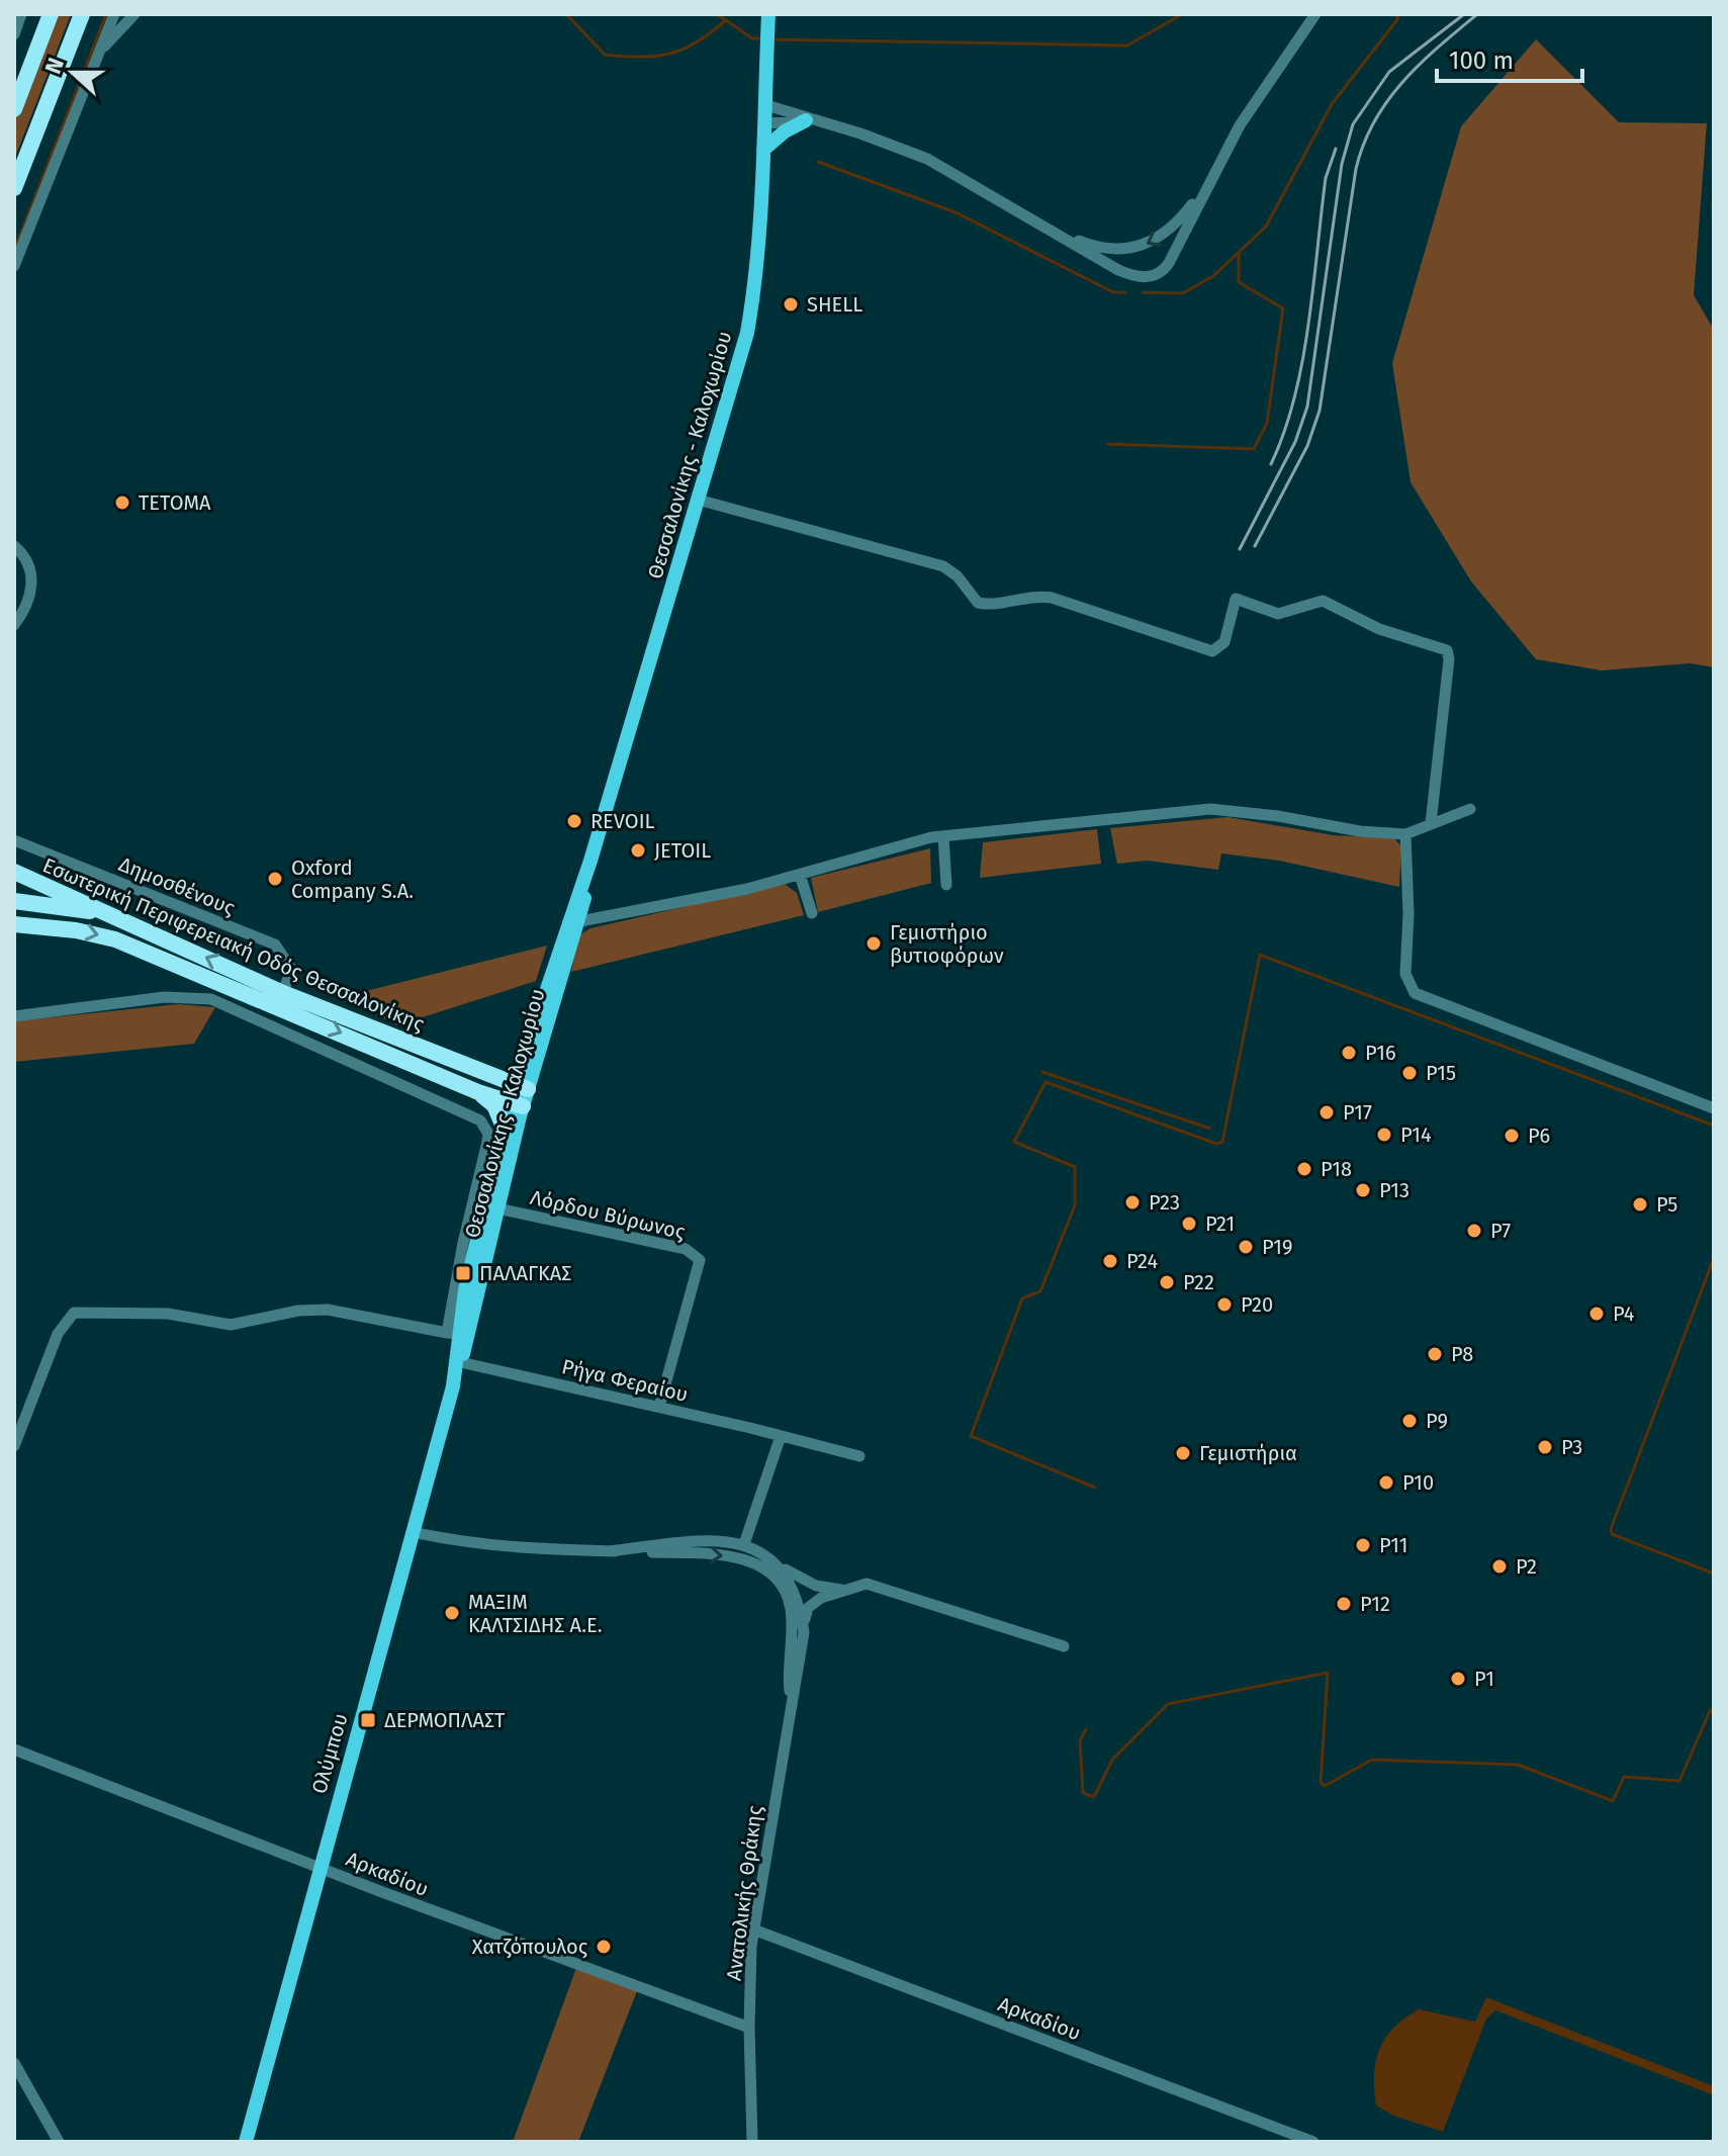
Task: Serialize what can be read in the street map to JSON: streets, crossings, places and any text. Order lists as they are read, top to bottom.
{
  "streets": {
    "highway": ["Εσωτερική Περιφερειακή Οδός Θεσσαλονίκης"],
    "main road": ["Θεσσαλονίκης - Καλοχωρίου", "Ολύμπου"],
    "street": [
      "Δημοσθένους",
      "Λόρδου Βύρωνος",
      "Ρήγα Φεραίου",
      "Αρκαδίου",
      "Ανατολικής Θράκης"
    ]
  },
  "crossings": [
    ["Θεσσαλονίκης - Καλοχωρίου", "Εσωτερική Περιφερειακή Οδός Θεσσαλονίκης"],
    ["Θεσσαλονίκης - Καλοχωρίου", "Λόρδου Βύρωνος"],
    ["Θεσσαλονίκης - Καλοχωρίου", "Ρήγα Φεραίου"],
    ["Θεσσαλονίκης - Καλοχωρίου", "Ολύμπου"],
    ["Δημοσθένους", "Εσωτερική Περιφερειακή Οδός Θεσσαλονίκης"],
    ["Λόρδου Βύρωνος", "Ρήγα Φεραίου"],
    ["Ολύμπου", "Αρκαδίου"],
    ["Ολύμπου", "Ανατολικής Θράκης"],
    ["Αρκαδίου", "Ανατολικής Θράκης"]
  ],
  "places": {
    "other": [
      "SHELL",
      "TETOMA",
      "REVOIL",
      "JETOIL",
      "Oxford Company S.A.",
      "Γεμιστήριο βυτιοφόρων",
      "P16",
      "P15",
      "P17",
      "P14",
      "P6",
      "P18",
      "P13",
      "P23",
      "P5",
      "P21",
      "P7",
      "P19",
      "P24",
      "P22",
      "P20",
      "P4",
      "P8",
      "P9",
      "P3",
      "Γεμιστήρια",
      "P10",
      "P11",
      "P2",
      "P12",
      "ΜΑΞΙΜ ΚΑΛΤΣΙΔΗΣ Α.Ε.",
      "P1",
      "Χατζόπουλος"
    ],
    "transit": ["ΠΑΛΑΓΚΑΣ", "ΔΕΡΜΟΠΛΑΣΤ"]
  },
  "scale_bar": "100 m",
  "north": "left"
}
